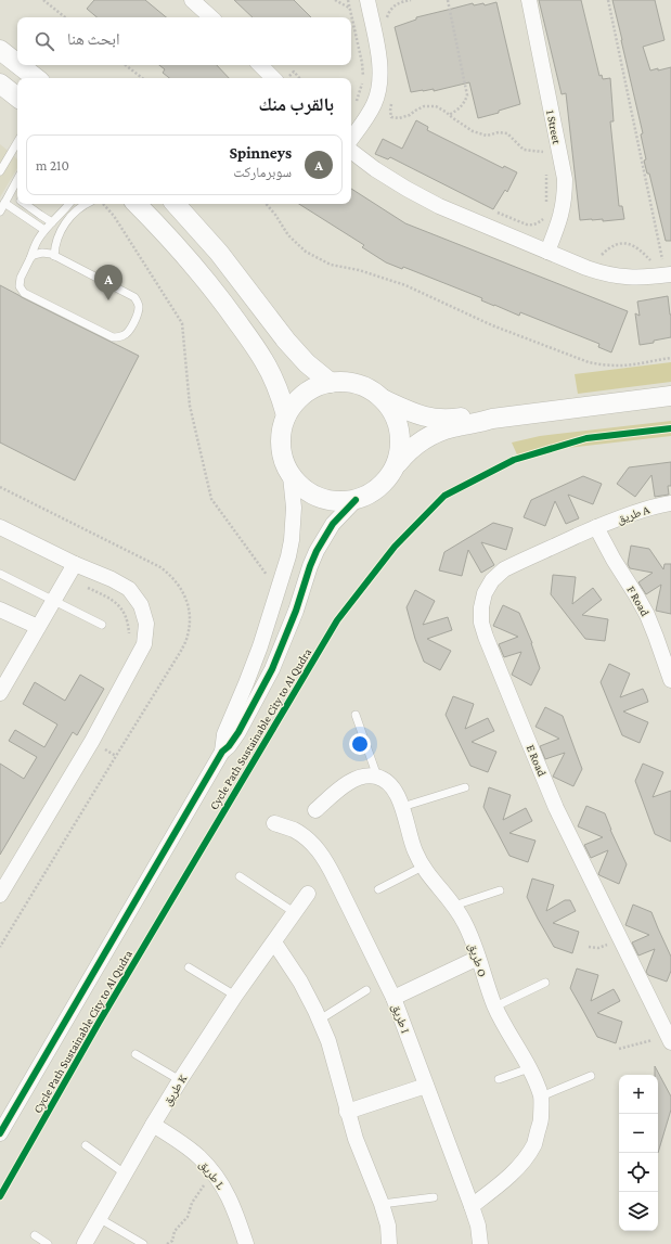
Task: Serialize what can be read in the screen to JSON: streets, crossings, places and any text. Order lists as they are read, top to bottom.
{
  "streets": {
    "street": [
      "1 Street",
      "طريق A",
      "F Road",
      "E Road",
      "طريق O",
      "طريق I",
      "طريق K",
      "طريق L"
    ],
    "cycle path": ["Cycle Path Sustainable City to Al Qudra"]
  },
  "crossings": [
    ["طريق A", "F Road"],
    ["طريق A", "E Road"],
    ["F Road", "E Road"],
    ["طريق O", "طريق I"],
    ["طريق K", "طريق L"]
  ],
  "page": {
    "search": "ابحث هنا",
    "heading": "بالقرب منك",
    "list": [
      {
        "mark": "A",
        "name": "Spinneys",
        "note": "سوبرماركت",
        "value": "210 m"
      }
    ],
    "pins": "A",
    "map_buttons": ["+", "−"]
  }
}
